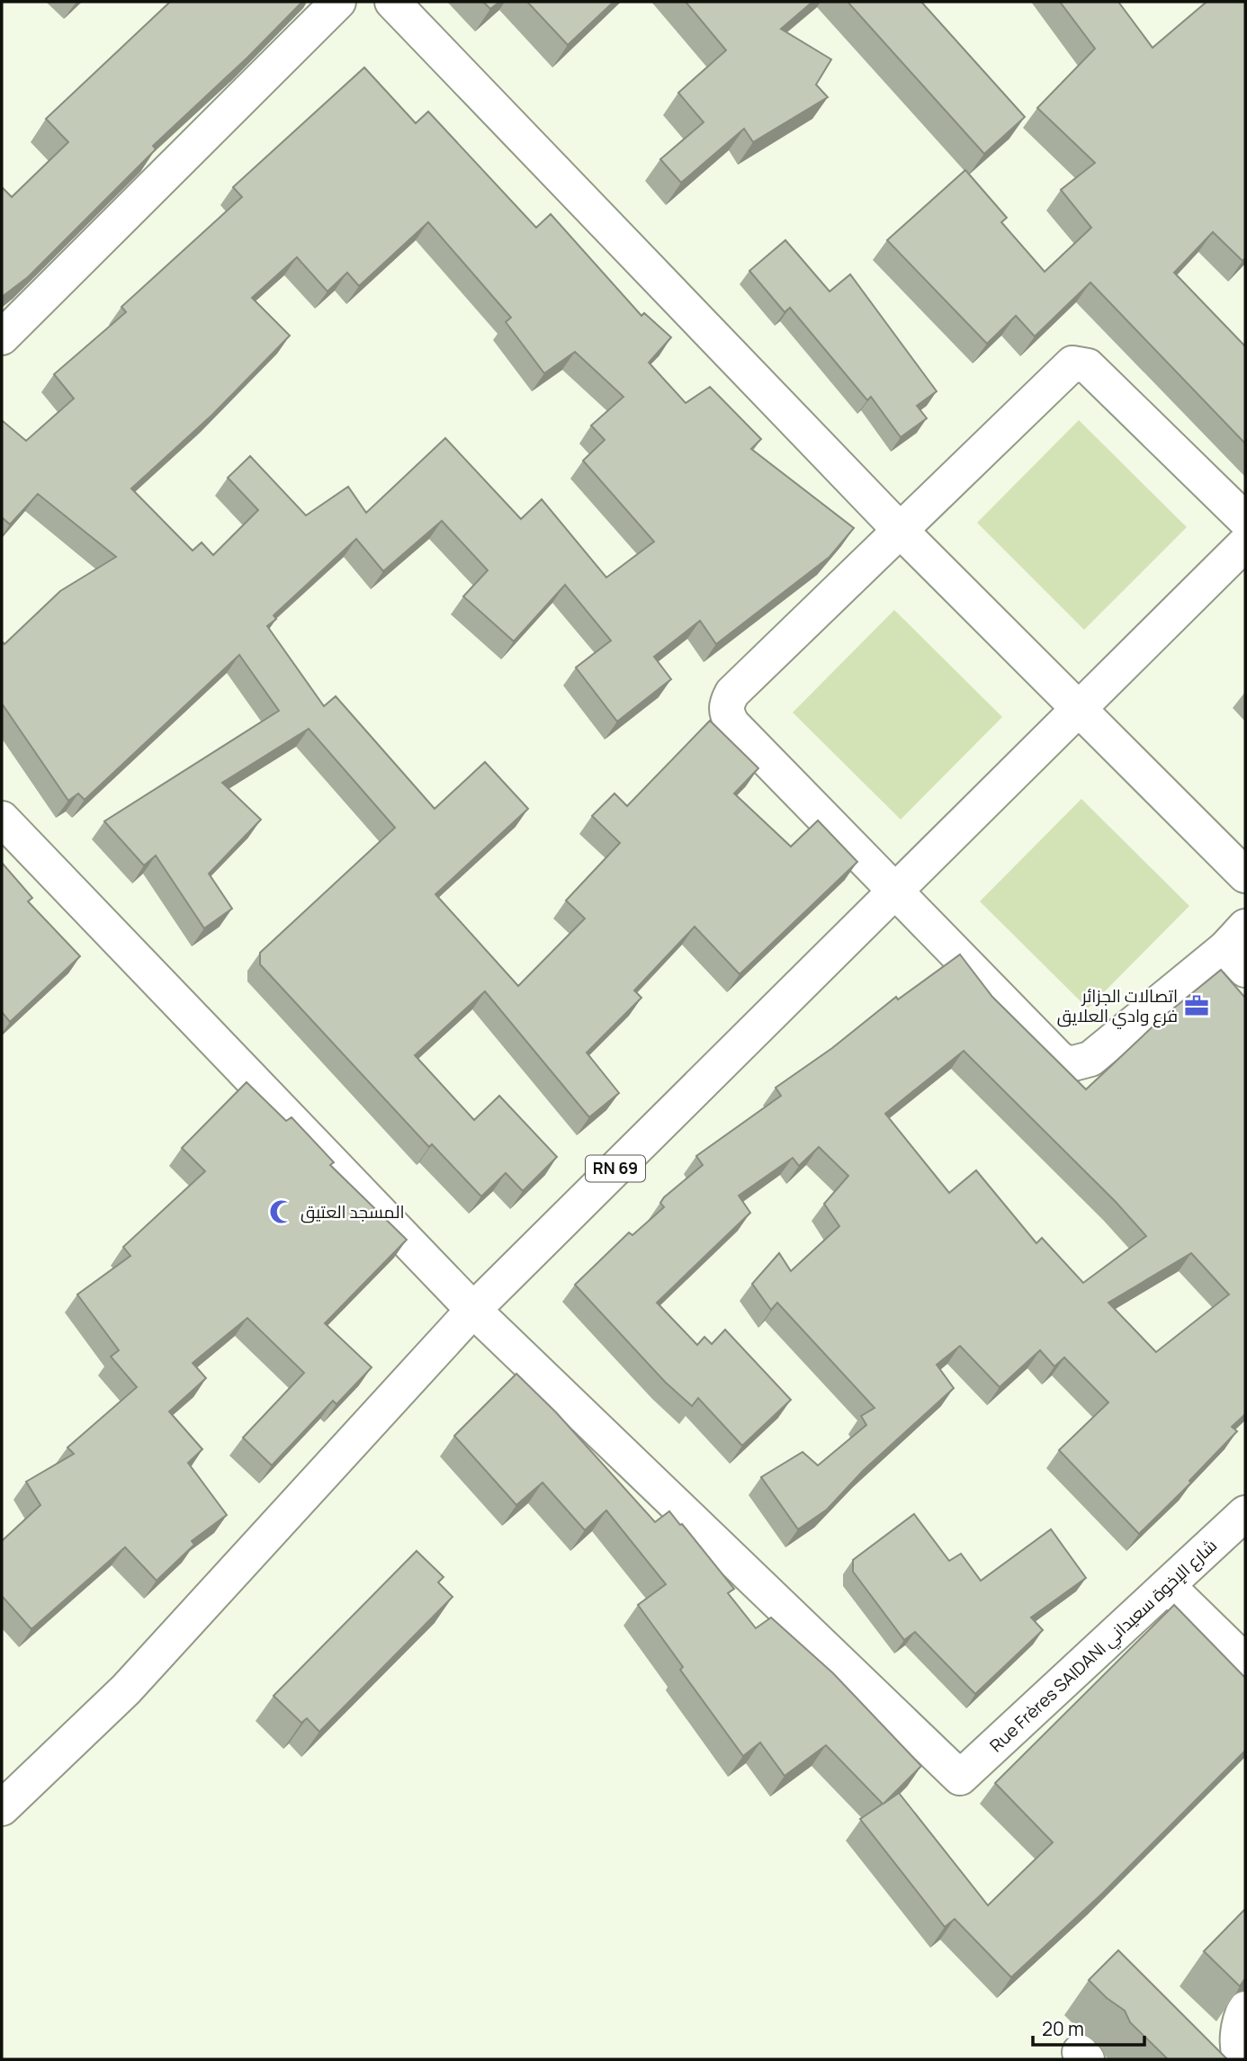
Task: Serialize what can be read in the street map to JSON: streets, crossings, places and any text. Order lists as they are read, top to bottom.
{
  "streets": {
    "main road": ["RN 69", "Rue Frères SAIDANI شارع الإخوة سعيداني"]
  },
  "crossings": [
    ["RN 69", "Rue Frères SAIDANI شارع الإخوة سعيداني"]
  ],
  "places": {
    "office": ["اتصالات الجزائر فرع وادي العلايق"],
    "mosque": ["المسجد العتيق"]
  },
  "scale_bar": "20 m"
}
